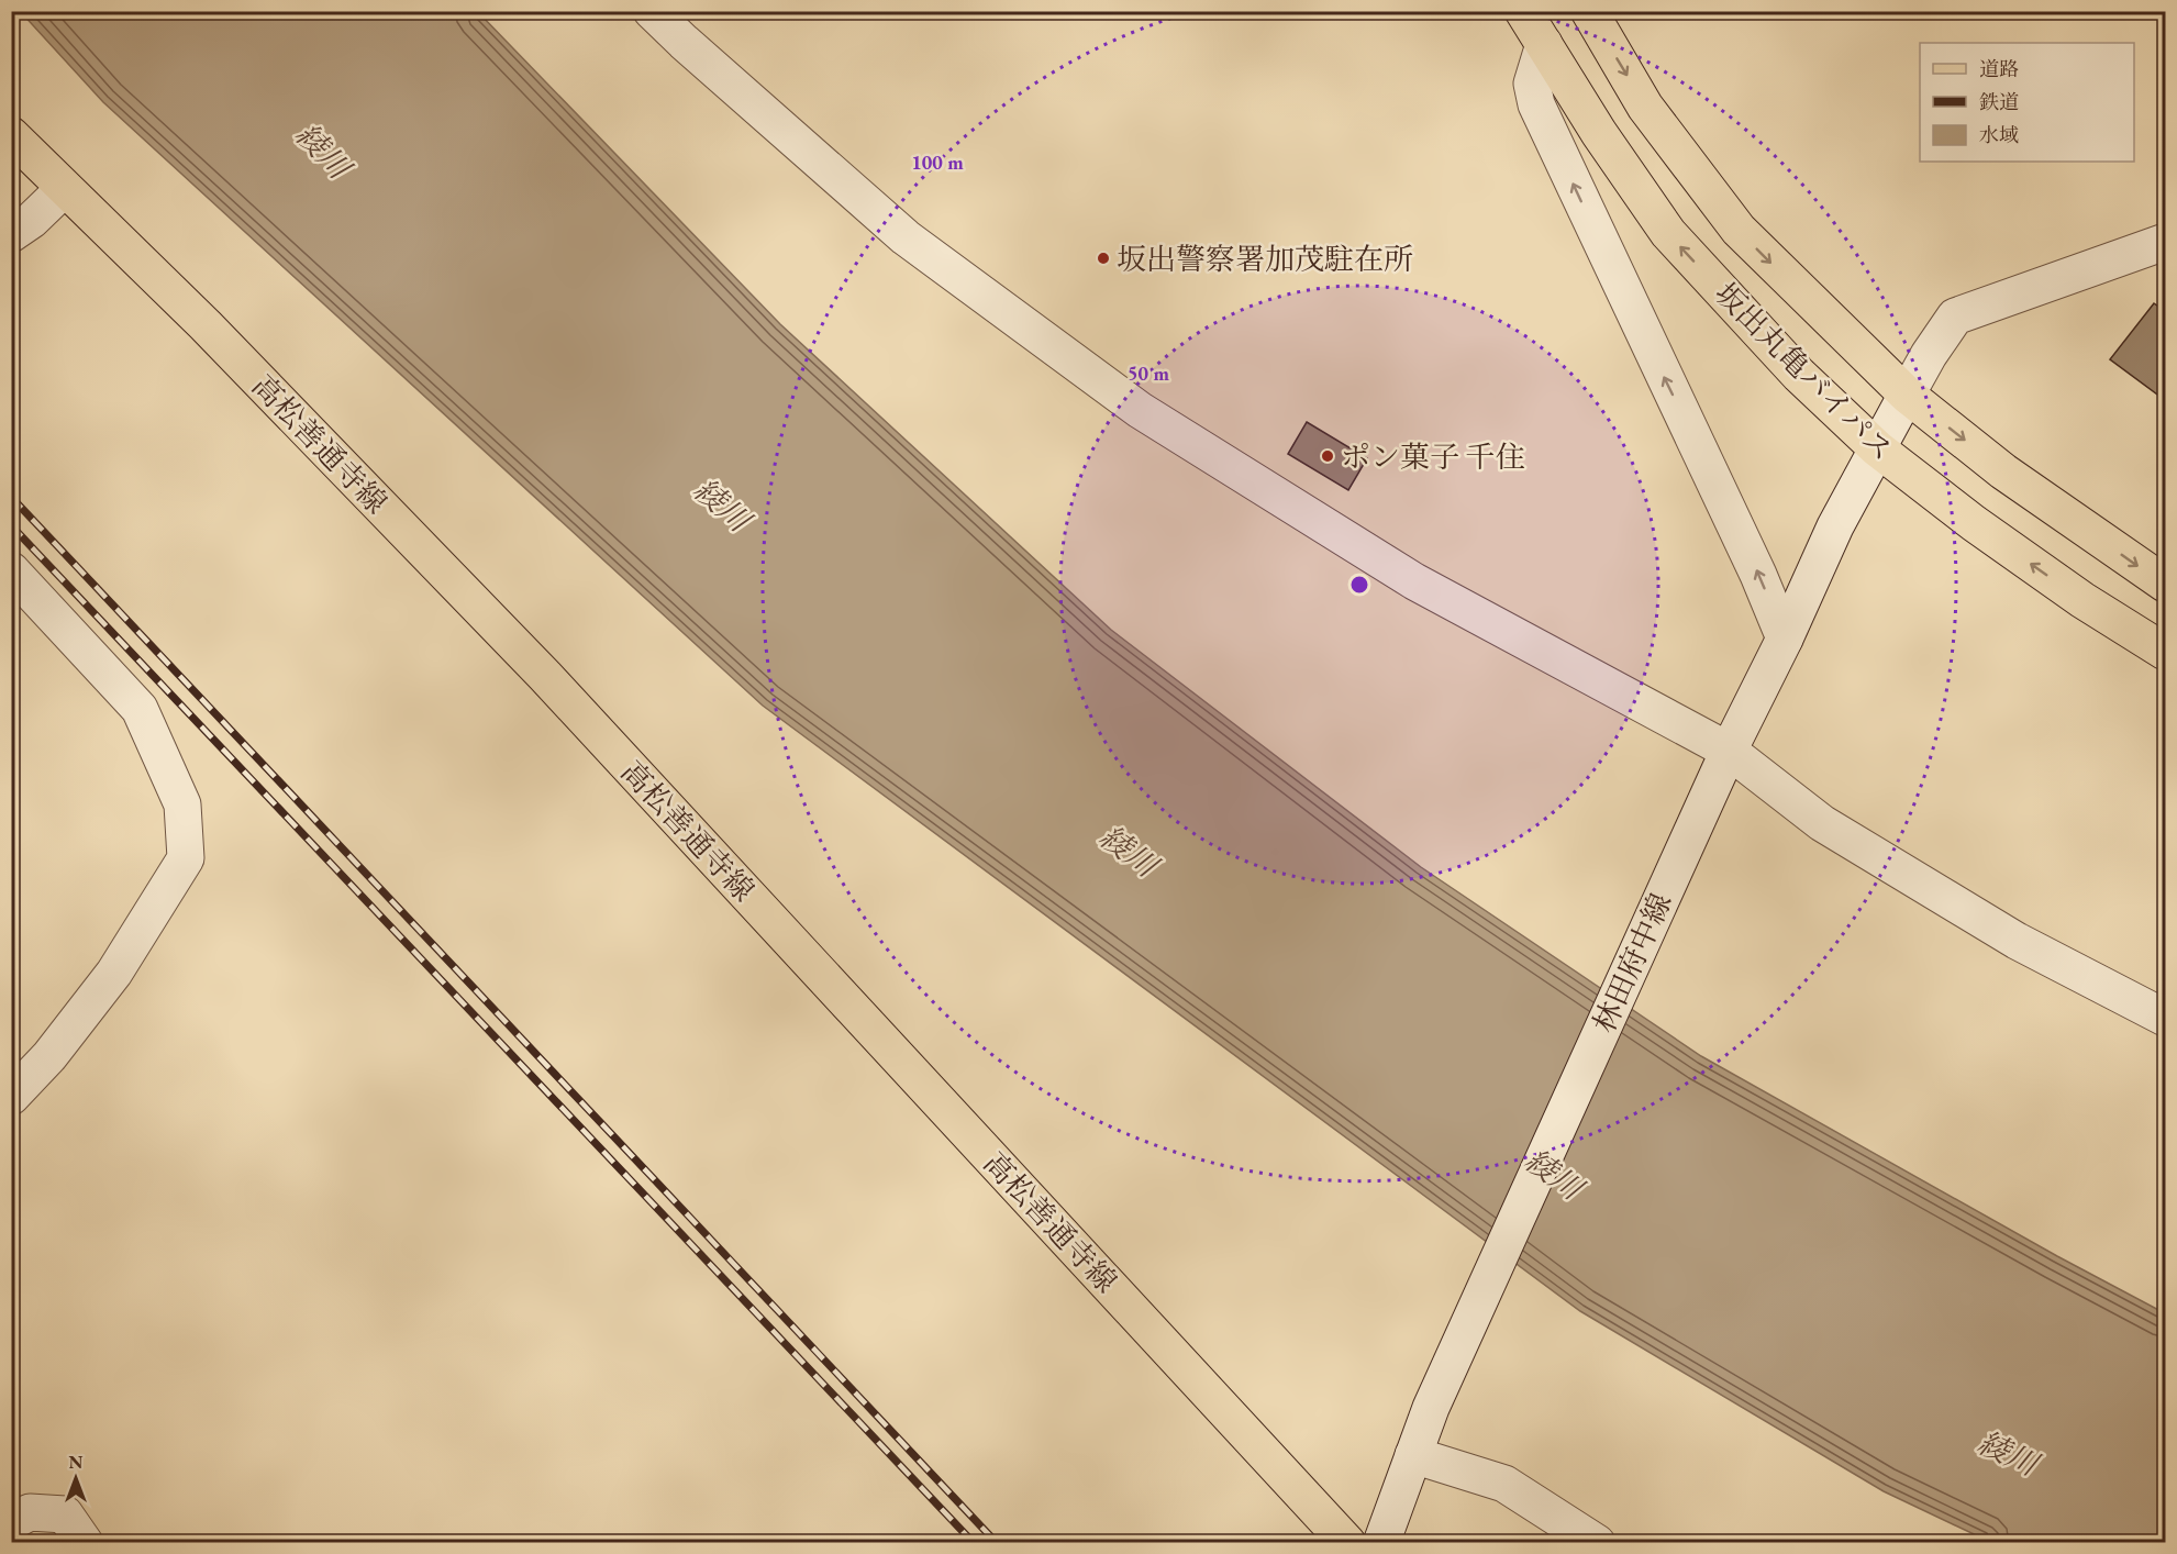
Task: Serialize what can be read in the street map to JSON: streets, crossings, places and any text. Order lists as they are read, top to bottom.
{
  "streets": {
    "main road": ["坂出丸亀バイパス", "高松善通寺線"],
    "street": ["林田府中線"]
  },
  "crossings": [
    ["坂出丸亀バイパス", "林田府中線"]
  ],
  "water": ["綾川"],
  "places": ["坂出警察署加茂駐在所", "ポン菓子 千住"],
  "legend": ["道路", "鉄道", "水域"],
  "north": "top",
  "rings": ["100 m", "50 m"]
}
